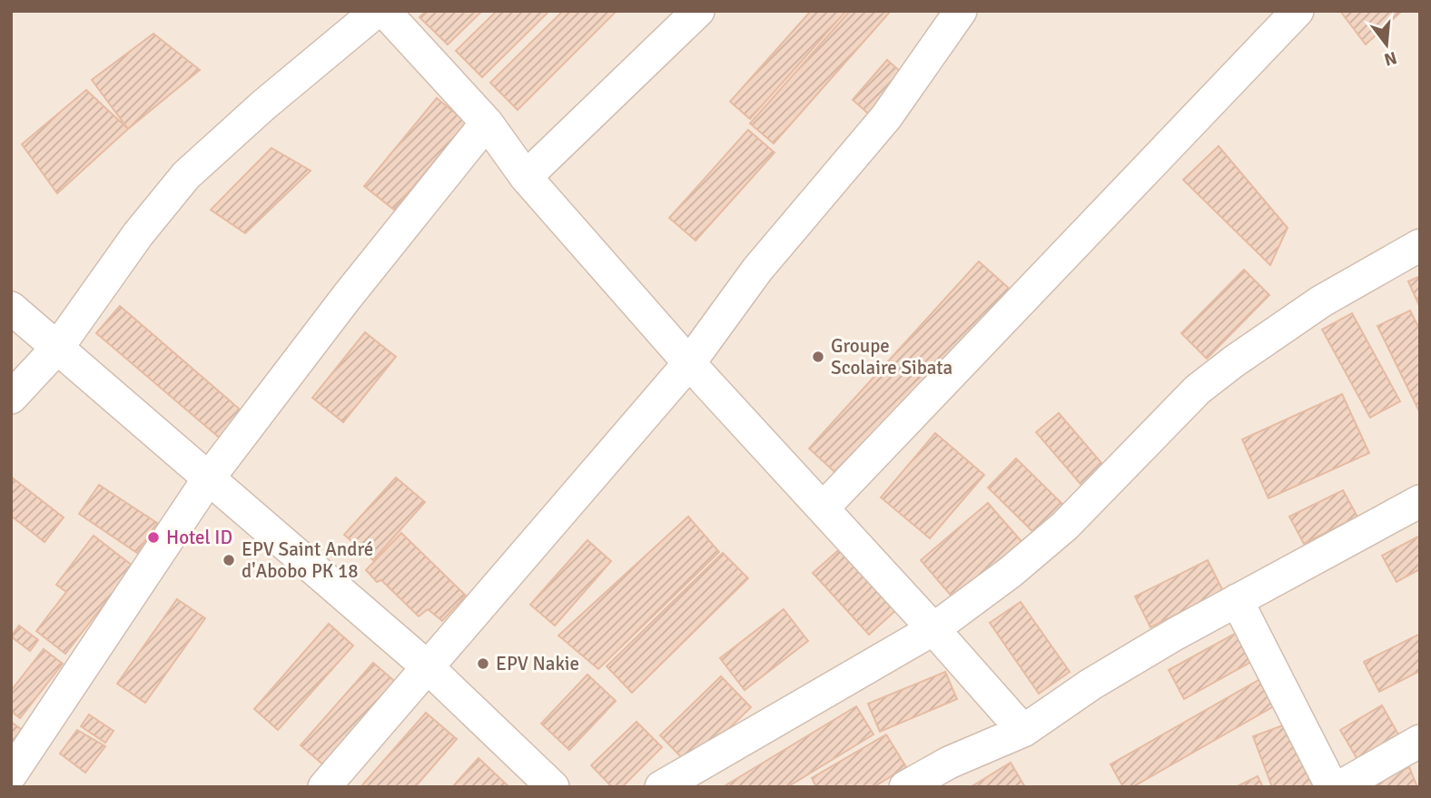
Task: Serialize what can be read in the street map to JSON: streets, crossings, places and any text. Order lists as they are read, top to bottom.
{
  "places": [
    "Groupe Scolaire Sibata",
    "Hotel ID",
    "EPV Saint André d'Abobo PK 18",
    "EPV Nakie"
  ],
  "north": "bottom"
}
